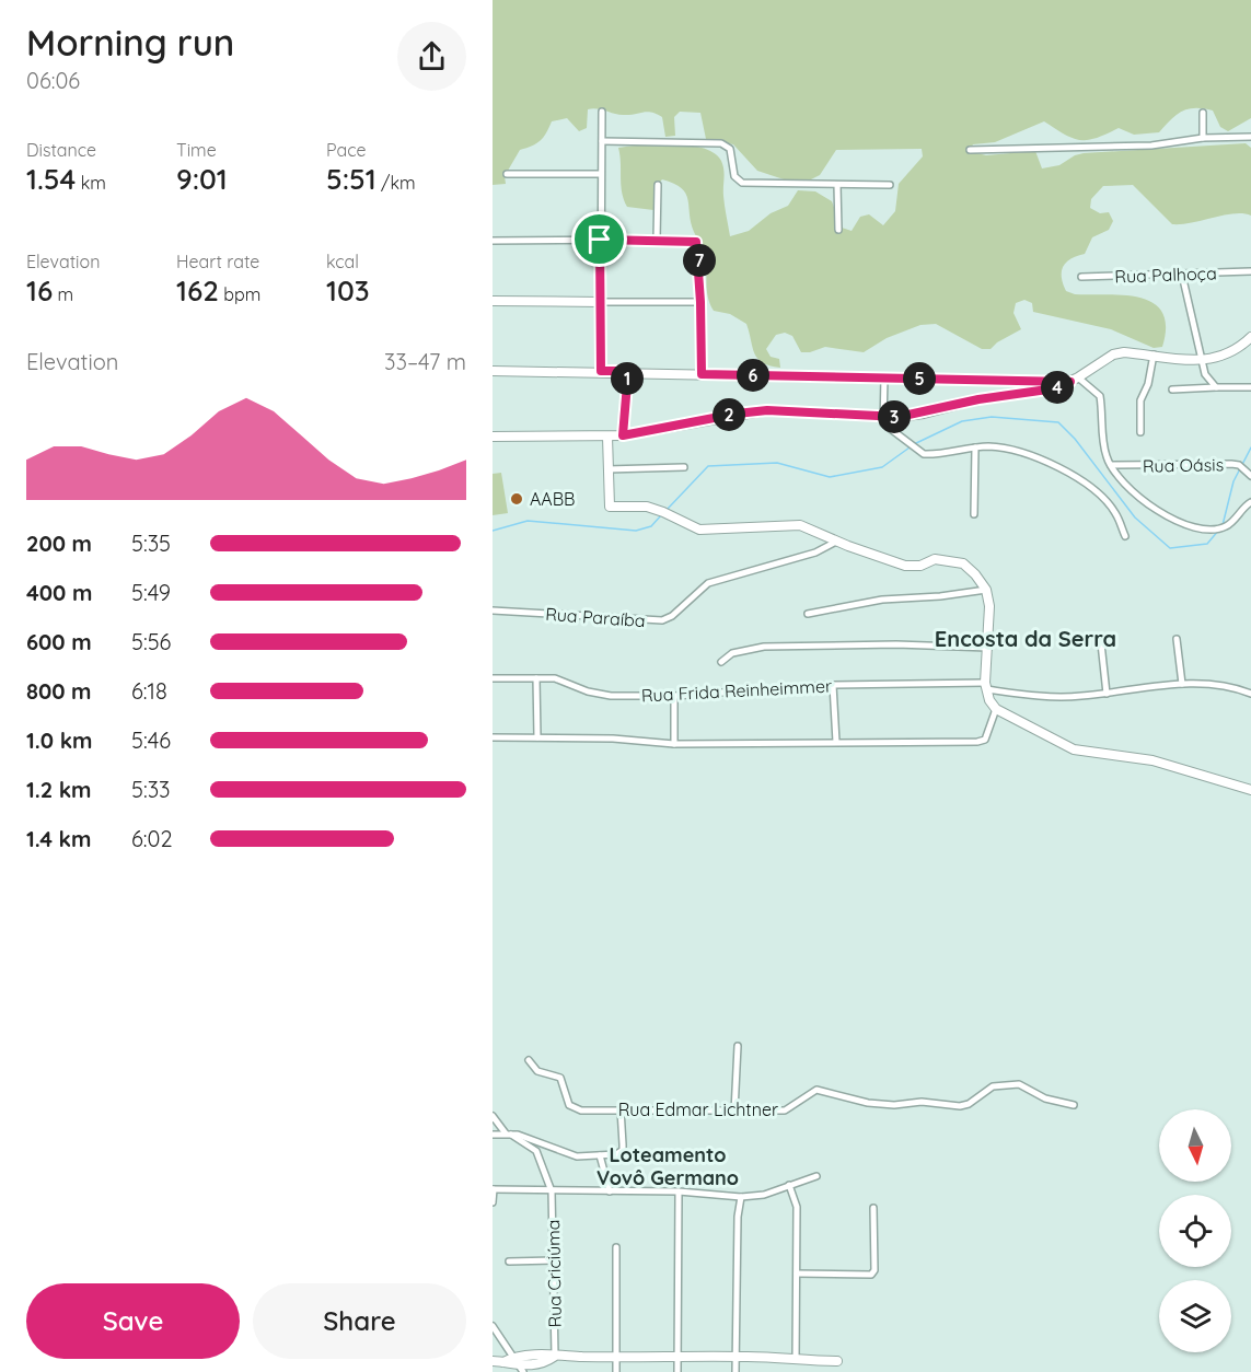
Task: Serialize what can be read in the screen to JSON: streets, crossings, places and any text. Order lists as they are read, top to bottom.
{
  "streets": {
    "street": [
      "Rua Palhoça",
      "Rua Oásis",
      "Rua Paraíba",
      "Rua Frida Reinheimmer",
      "Rua Edmar Lichtner",
      "Rua Criciúma"
    ]
  },
  "districts": ["Encosta da Serra", "Loteamento Vovô Germano"],
  "places": ["AABB"],
  "north": "bottom",
  "page": {
    "heading": ["Morning run", "06:06"],
    "stats": [
      ["Distance", "1.54 km"],
      ["Time", "9:01"],
      ["Pace", "5:51 /km"],
      ["Elevation", "16 m"],
      ["Heart rate", "162 bpm"],
      ["kcal", "103"]
    ],
    "pins": [
      "7",
      "6",
      "1",
      "5",
      "4",
      "2",
      "3"
    ],
    "chart": ["Elevation", "33–47 m"],
    "list": [
      {
        "name": "200 m",
        "note": "5:35"
      },
      {
        "name": "400 m",
        "note": "5:49"
      },
      {
        "name": "600 m",
        "note": "5:56"
      },
      {
        "name": "800 m",
        "note": "6:18"
      },
      {
        "name": "1.0 km",
        "note": "5:46"
      },
      {
        "name": "1.2 km",
        "note": "5:33"
      },
      {
        "name": "1.4 km",
        "note": "6:02"
      }
    ],
    "buttons": ["Save", "Share"]
  }
}
